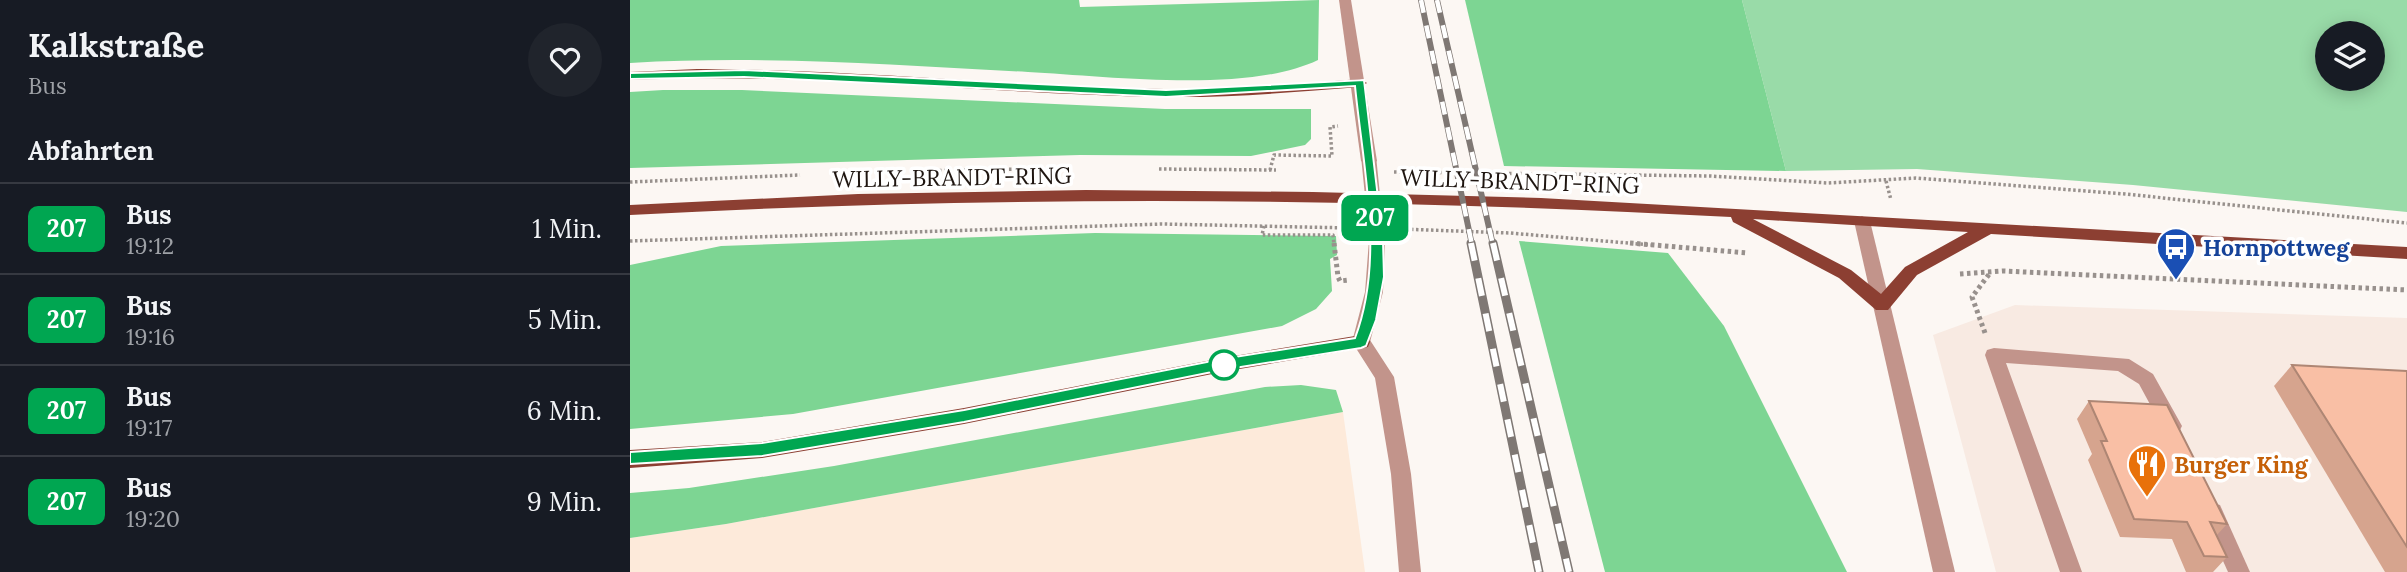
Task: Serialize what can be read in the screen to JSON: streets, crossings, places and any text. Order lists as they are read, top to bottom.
{
  "streets": {
    "main road": ["WILLY-BRANDT-RING"]
  },
  "places": {
    "bus stop": ["Hornpottweg"],
    "restaurant": ["Burger King"]
  },
  "lines": ["bus line 207"],
  "page": {
    "heading": [
      ["Kalkstraße", "Bus"],
      "Abfahrten"
    ],
    "on_map": "207",
    "list": [
      {
        "mark": "207",
        "name": "Bus",
        "note": "19:12",
        "value": "1 Min."
      },
      {
        "mark": "207",
        "name": "Bus",
        "note": "19:16",
        "value": "5 Min."
      },
      {
        "mark": "207",
        "name": "Bus",
        "note": "19:17",
        "value": "6 Min."
      },
      {
        "mark": "207",
        "name": "Bus",
        "note": "19:20",
        "value": "9 Min."
      }
    ]
  }
}
